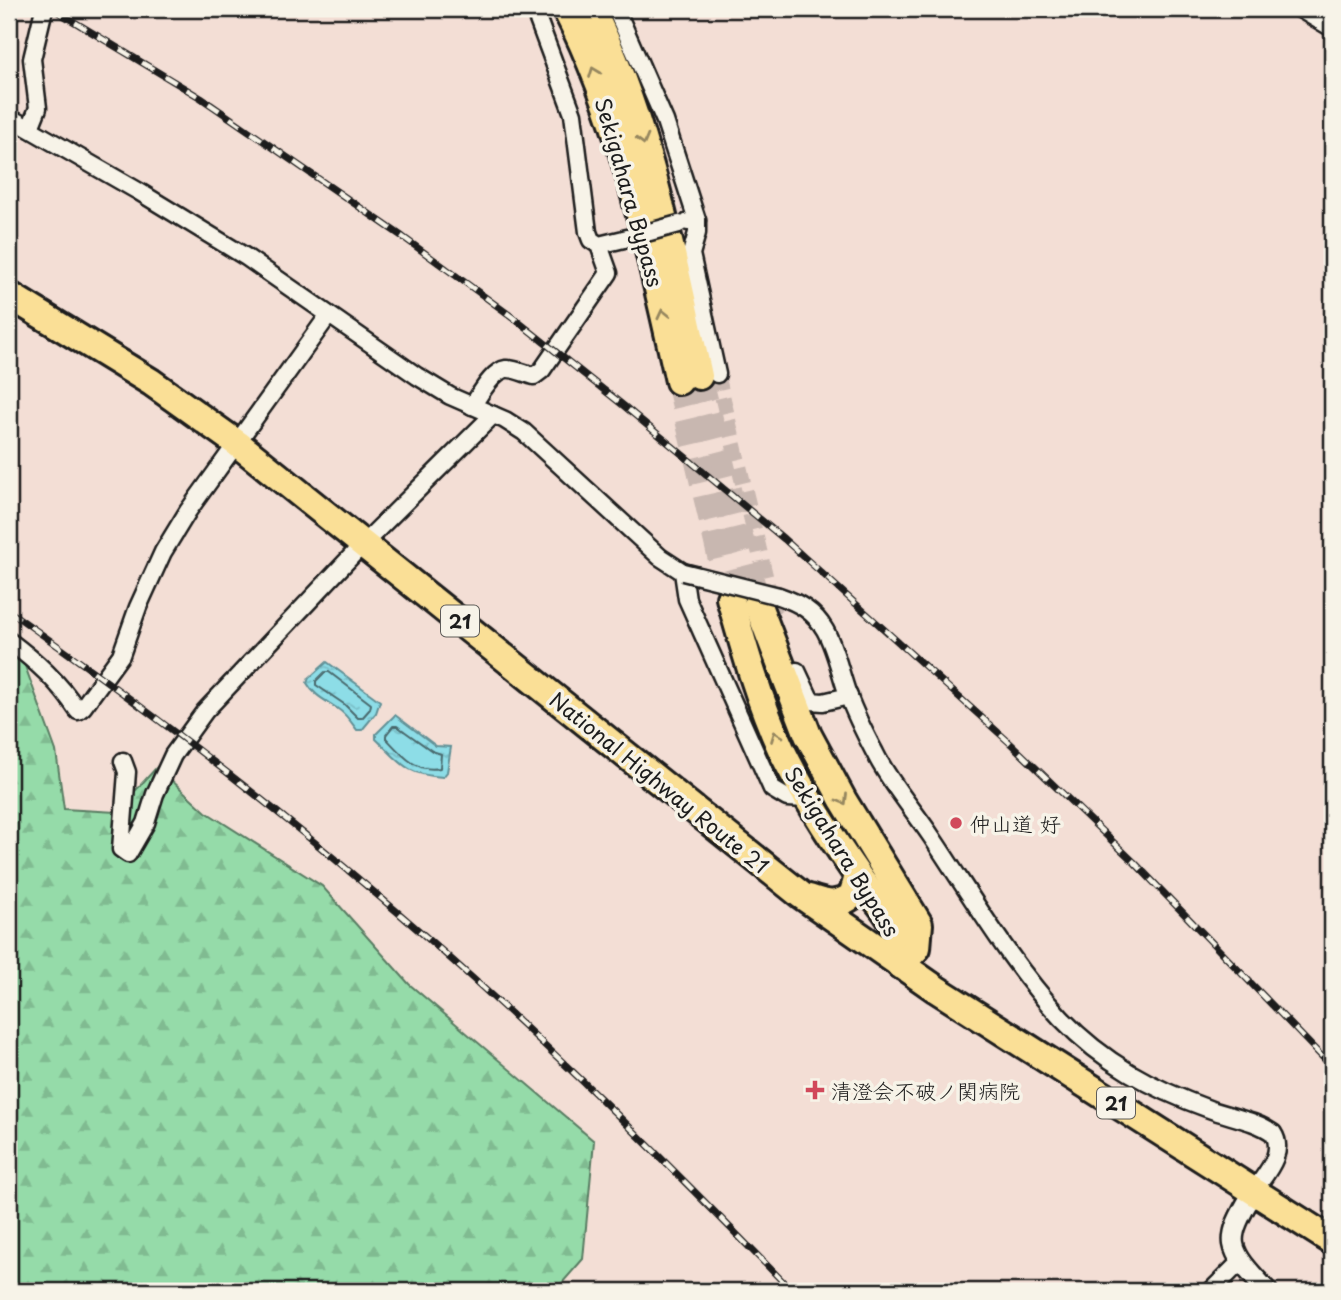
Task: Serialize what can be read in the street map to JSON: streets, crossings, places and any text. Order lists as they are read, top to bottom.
{
  "streets": {
    "highway": ["Sekigahara Bypass", "21", "National Highway Route 21"]
  },
  "crossings": [
    ["Sekigahara Bypass", "National Highway Route 21"]
  ],
  "places": {
    "other": ["仲山道 好"],
    "health": ["清澄会不破ノ関病院"]
  }
}
